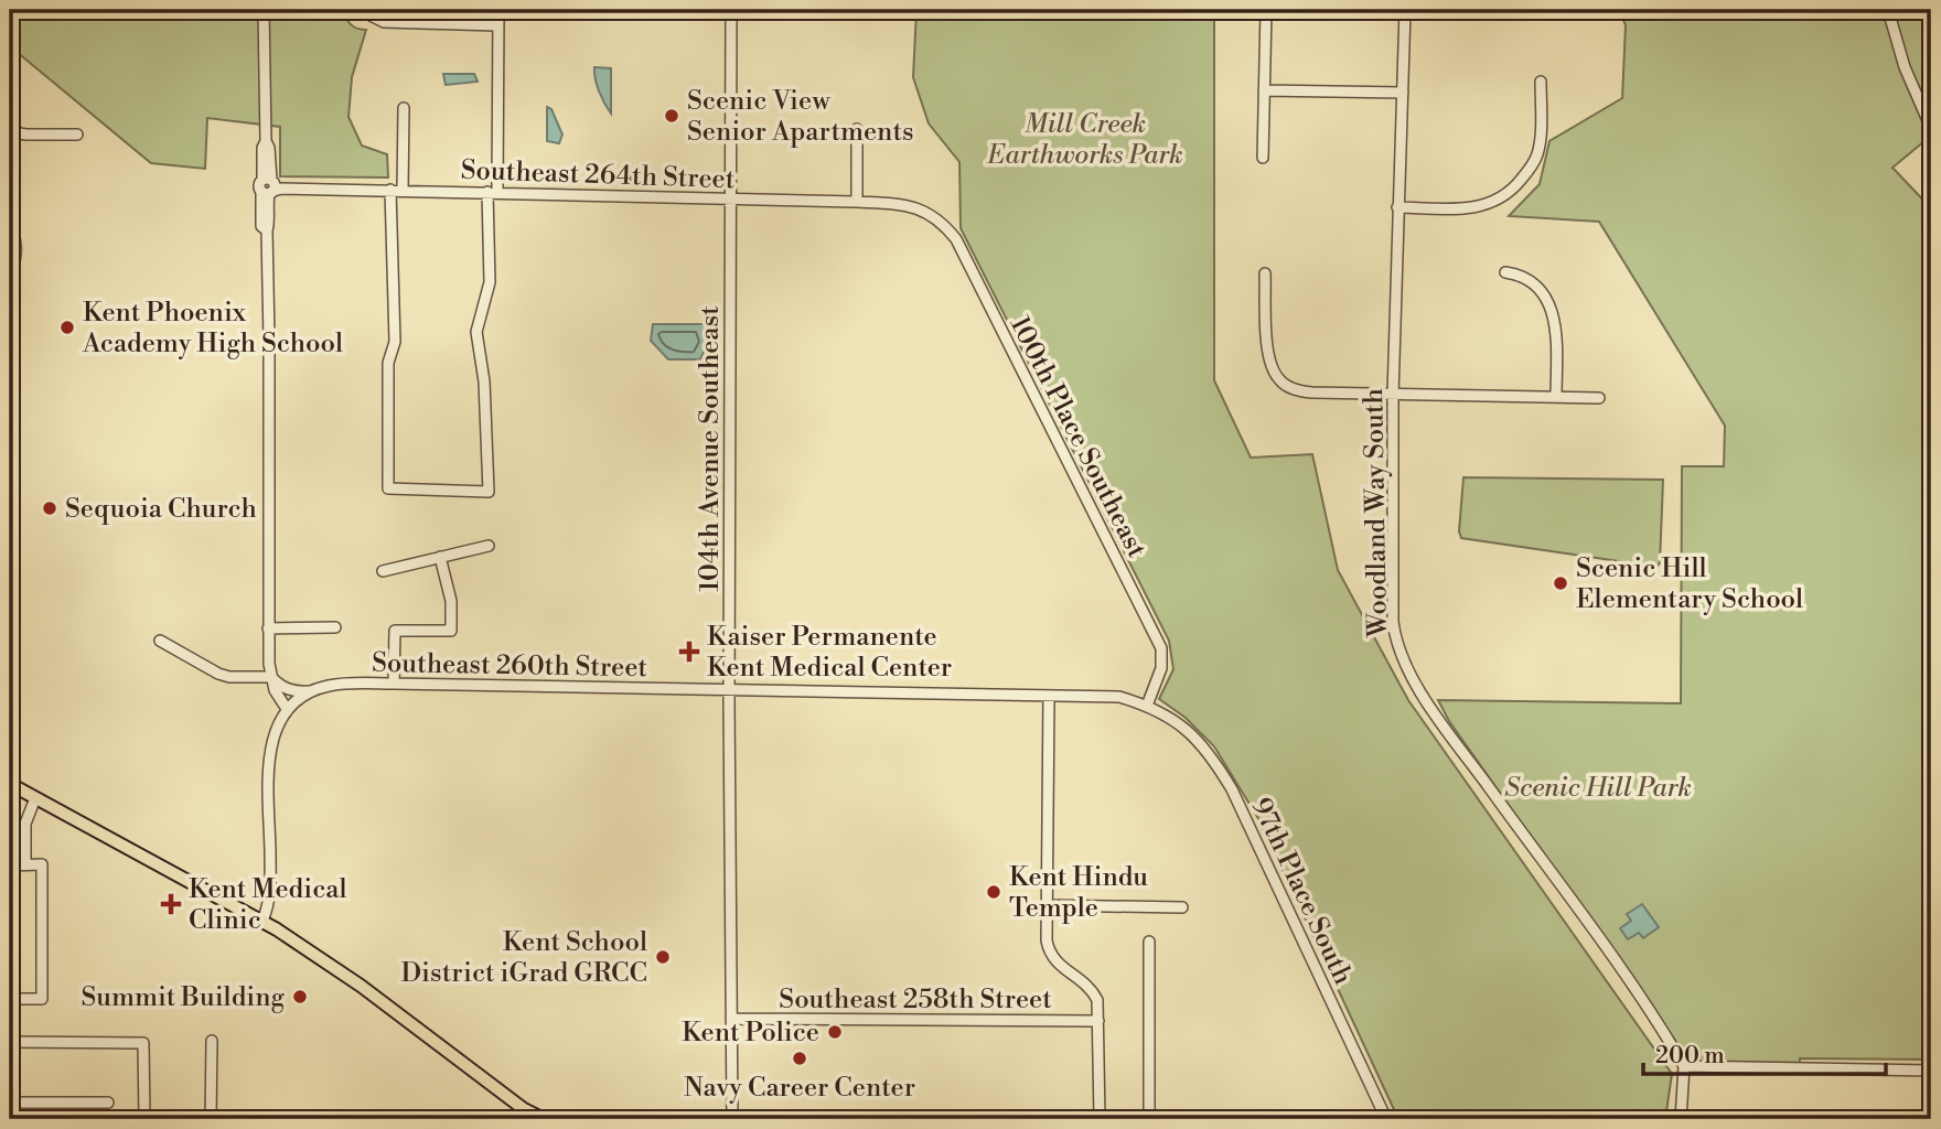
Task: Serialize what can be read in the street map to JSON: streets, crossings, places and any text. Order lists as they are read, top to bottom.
{
  "streets": {
    "street": [
      "Southeast 264th Street",
      "100th Place Southeast",
      "104th Avenue Southeast",
      "Woodland Way South",
      "Southeast 260th Street",
      "97th Place South",
      "Southeast 258th Street"
    ]
  },
  "crossings": [
    ["Southeast 264th Street", "100th Place Southeast"],
    ["Southeast 264th Street", "104th Avenue Southeast"],
    ["100th Place Southeast", "Southeast 260th Street"],
    ["100th Place Southeast", "97th Place South"],
    ["104th Avenue Southeast", "Southeast 260th Street"],
    ["104th Avenue Southeast", "Southeast 258th Street"],
    ["Southeast 260th Street", "97th Place South"]
  ],
  "parks": ["Mill Creek Earthworks Park", "Scenic Hill Park"],
  "places": {
    "other": [
      "Scenic View Senior Apartments",
      "Kent Phoenix Academy High School",
      "Sequoia Church",
      "Scenic Hill Elementary School",
      "Kent Hindu Temple",
      "Kent School District iGrad GRCC",
      "Summit Building",
      "Kent Police",
      "Navy Career Center"
    ],
    "health": ["Kaiser Permanente Kent Medical Center", "Kent Medical Clinic"]
  },
  "scale_bar": "200 m"
}
